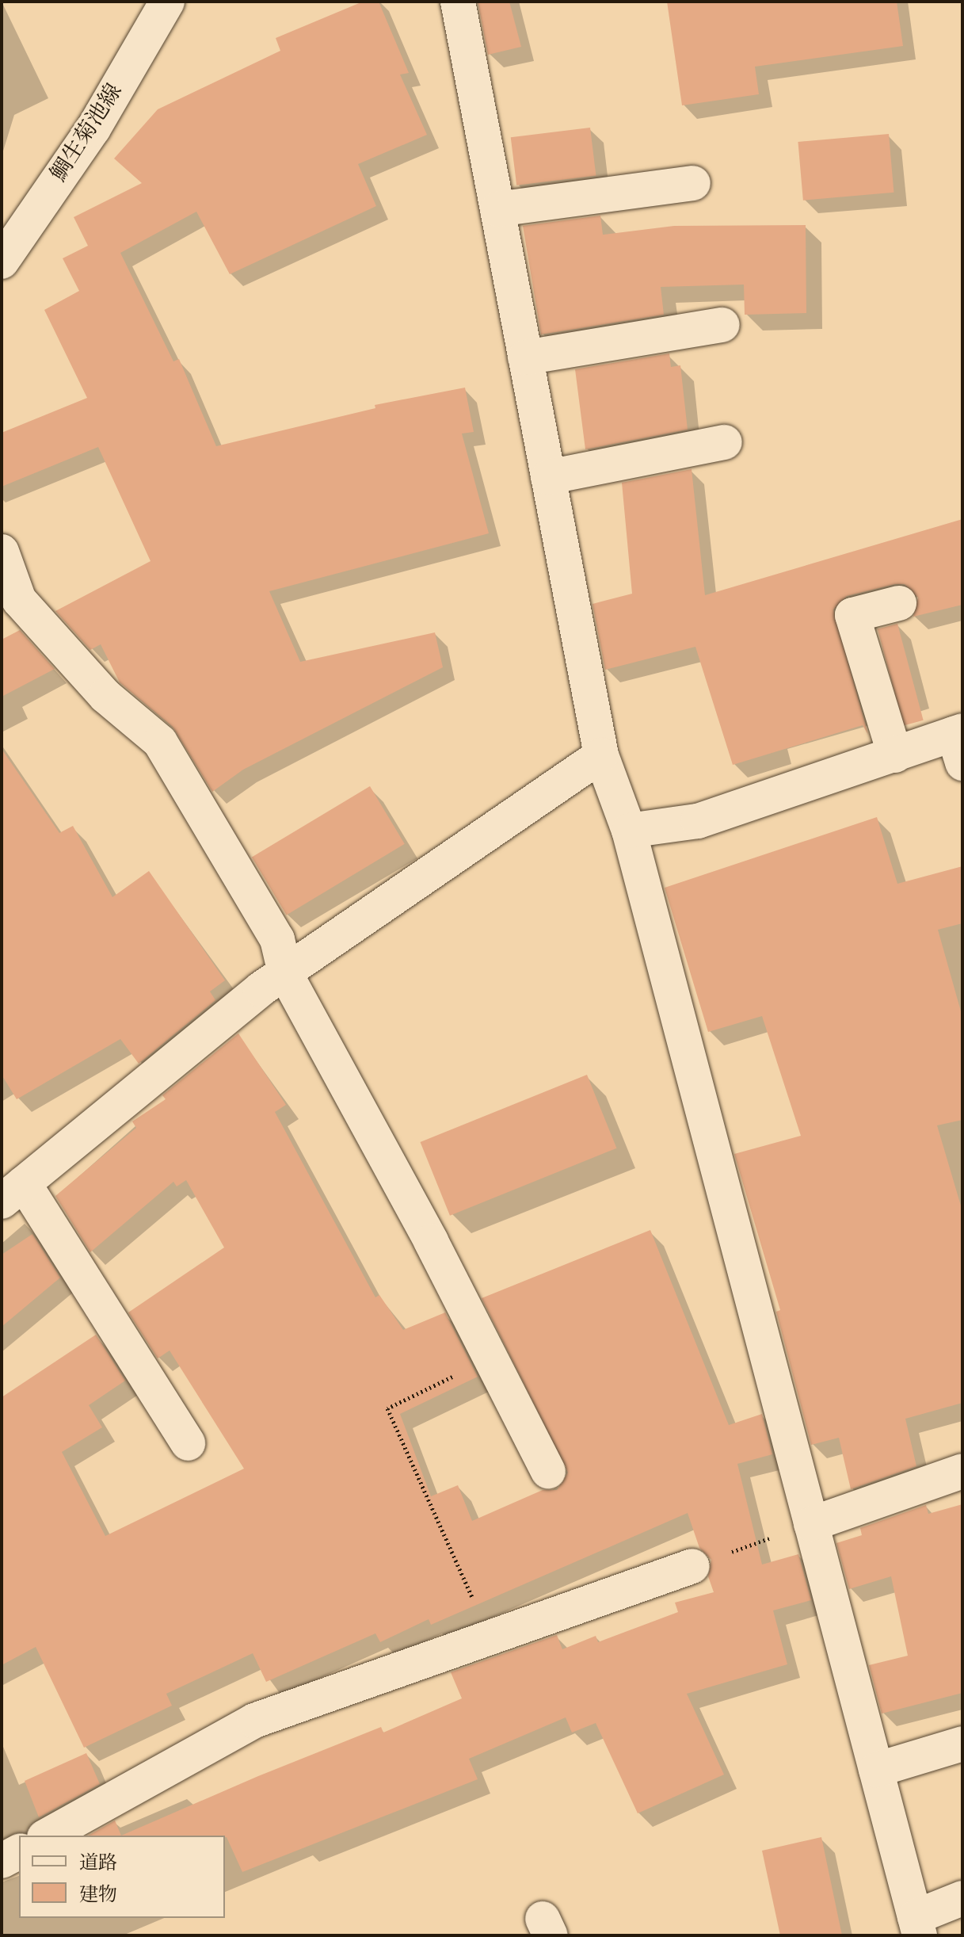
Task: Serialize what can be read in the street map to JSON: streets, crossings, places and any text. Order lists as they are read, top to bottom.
{
  "streets": {
    "street": ["鯛生菊池線"]
  },
  "legend": ["道路", "建物"]
}
